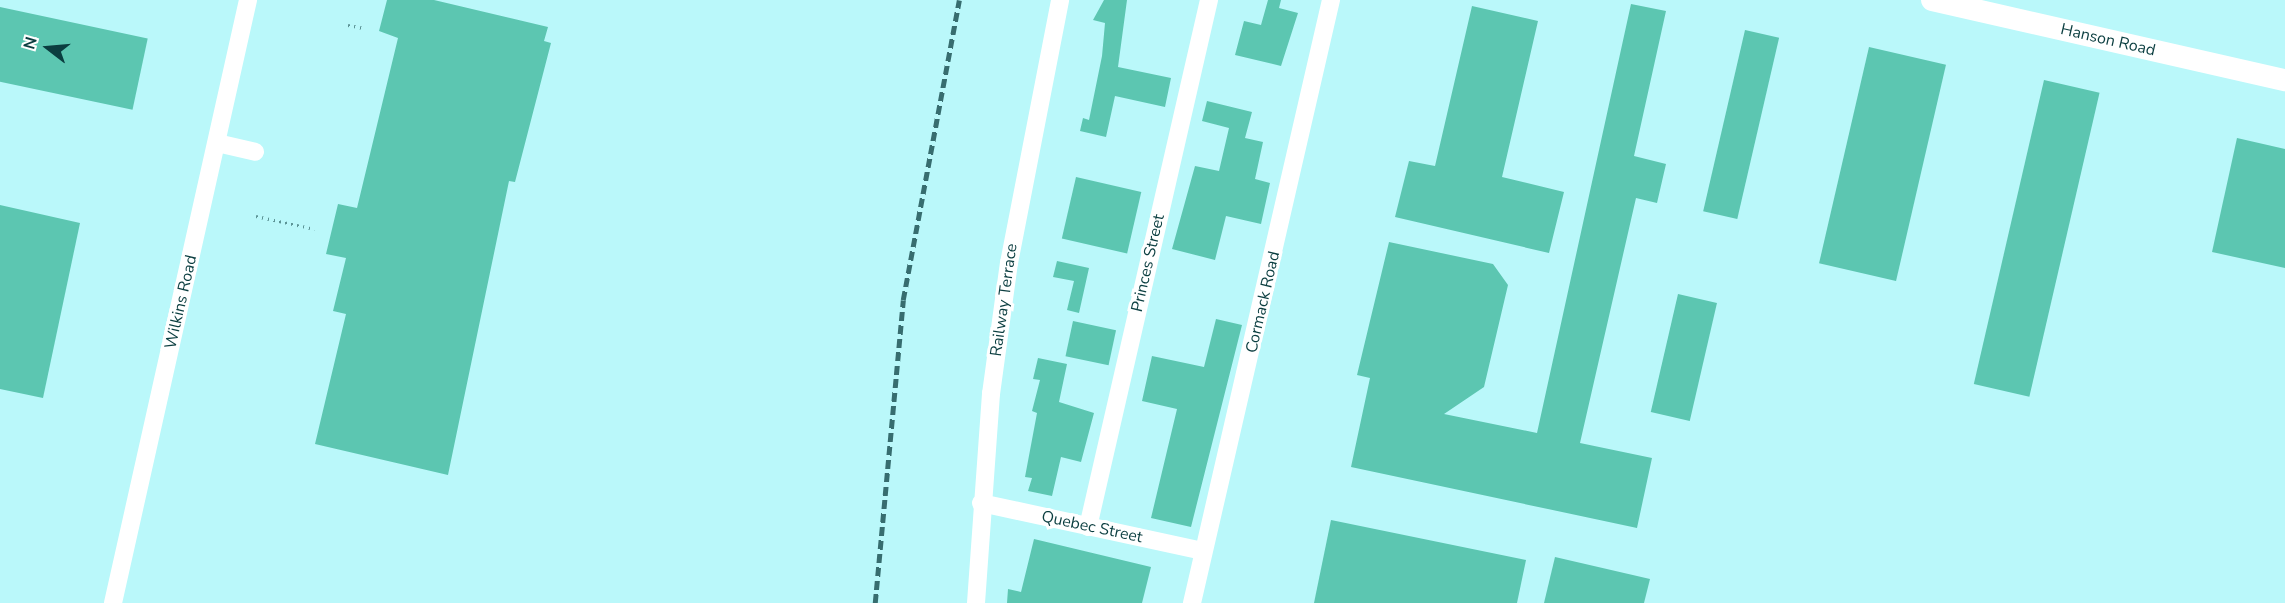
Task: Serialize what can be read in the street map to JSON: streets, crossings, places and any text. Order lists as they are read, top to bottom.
{
  "streets": {
    "main road": ["Hanson Road"],
    "street": [
      "Princes Street",
      "Railway Terrace",
      "Wilkins Road",
      "Cormack Road",
      "Quebec Street"
    ]
  },
  "crossings": [
    ["Princes Street", "Quebec Street"],
    ["Railway Terrace", "Quebec Street"],
    ["Cormack Road", "Quebec Street"]
  ],
  "north": "left"
}
